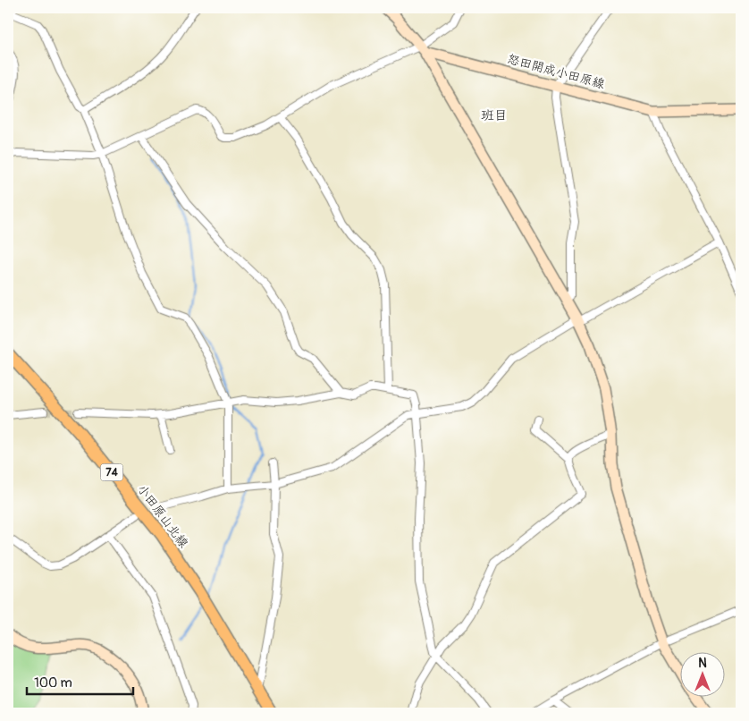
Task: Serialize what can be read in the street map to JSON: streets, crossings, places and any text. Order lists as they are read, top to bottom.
{
  "streets": {
    "main road": ["74", "小田原山北線"],
    "street": ["怒田開成小田原線"]
  },
  "districts": ["班目"],
  "scale_bar": "100 m",
  "north": "top"
}
